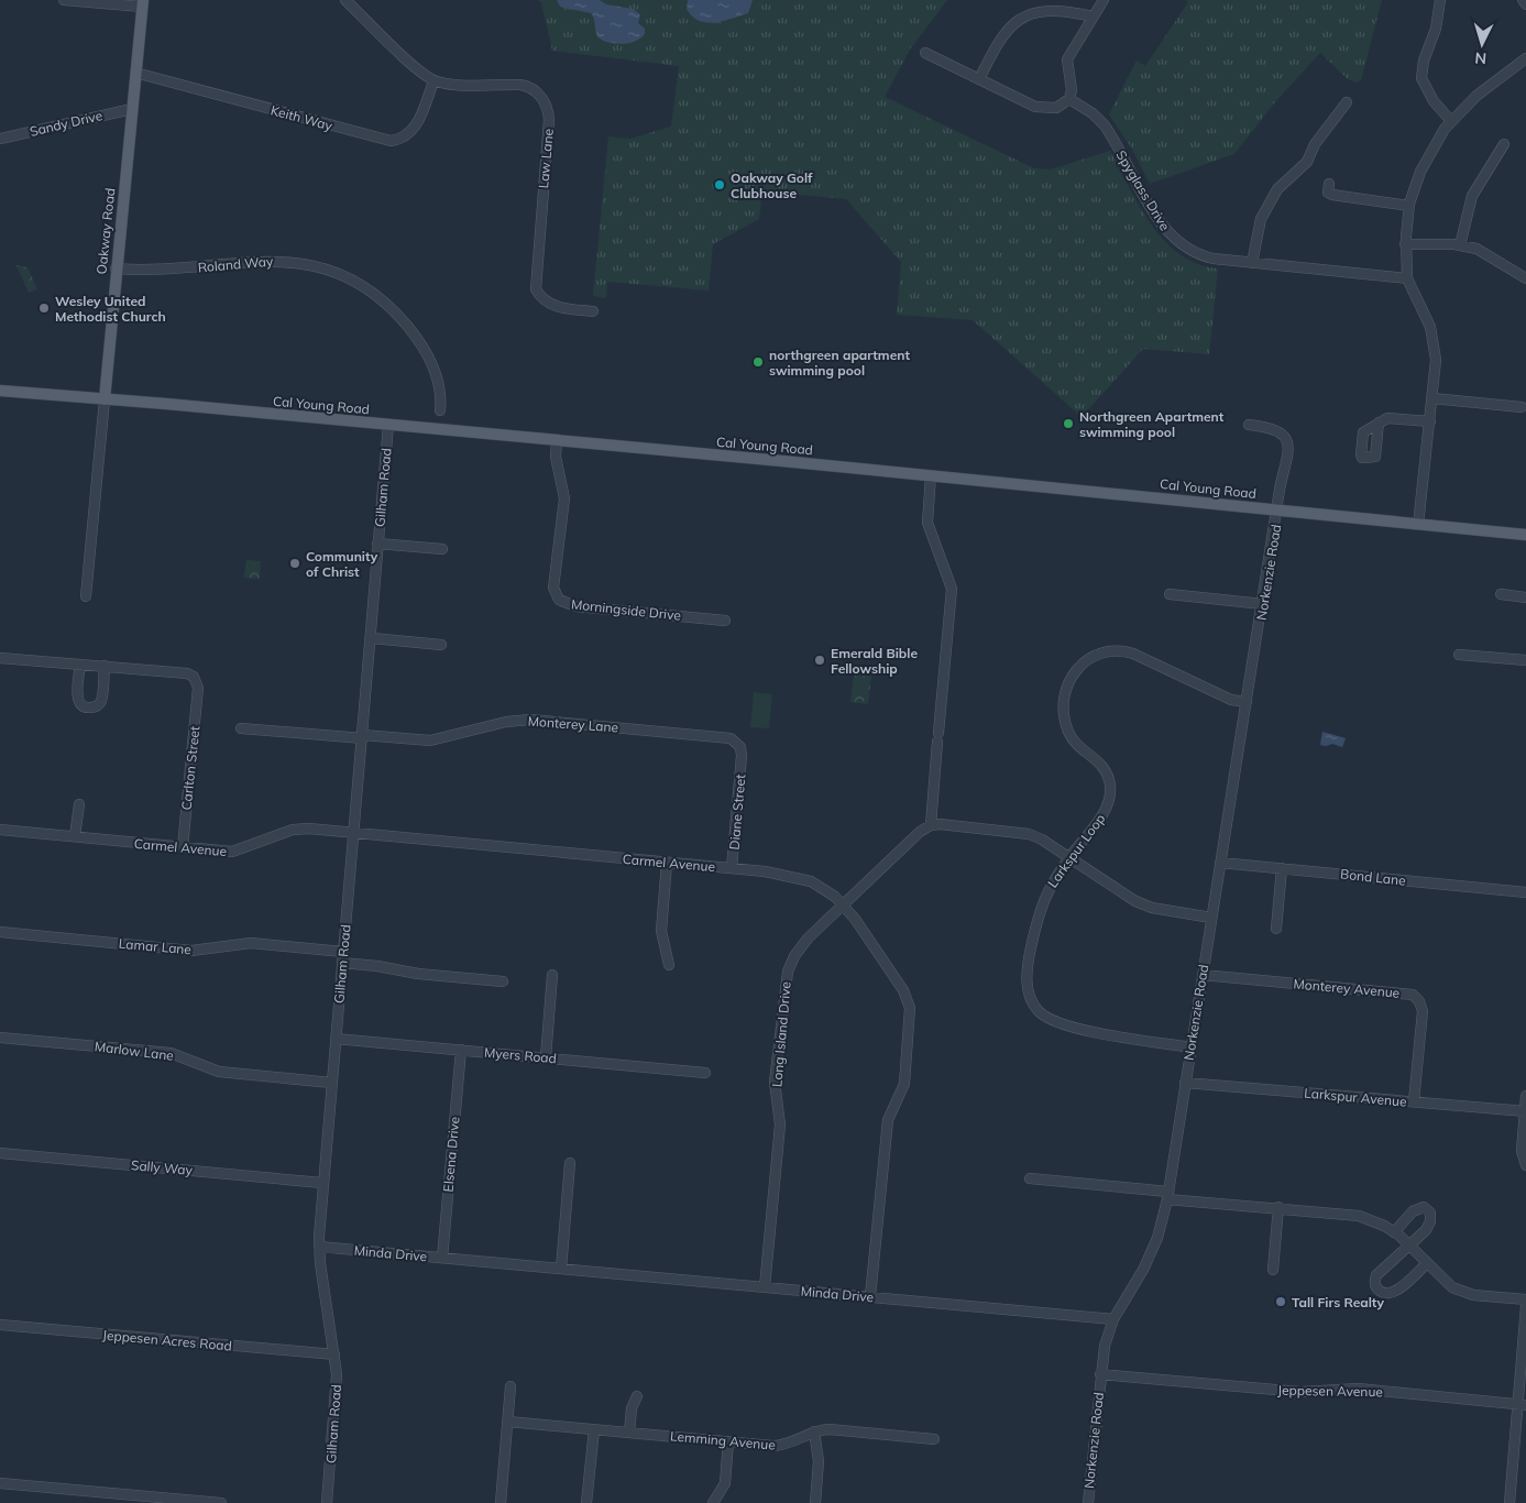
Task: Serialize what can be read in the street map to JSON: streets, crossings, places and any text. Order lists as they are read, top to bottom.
{
  "streets": {
    "main road": ["Oakway Road", "Cal Young Road"],
    "street": [
      "Keith Way",
      "Sandy Drive",
      "Law Lane",
      "Spyglass Drive",
      "Roland Way",
      "Gilham Road",
      "Norkenzie Road",
      "Morningside Drive",
      "Monterey Lane",
      "Carlton Street",
      "Diane Street",
      "Carmel Avenue",
      "Larkspur Loop",
      "Bond Lane",
      "Lamar Lane",
      "Monterey Avenue",
      "Long Island Drive",
      "Marlow Lane",
      "Myers Road",
      "Larkspur Avenue",
      "Elsena Drive",
      "Sally Way",
      "Minda Drive",
      "Jeppesen Acres Road",
      "Jeppesen Avenue",
      "Lemming Avenue"
    ]
  },
  "crossings": [
    ["Keith Way", "Law Lane"],
    ["Keith Way", "Oakway Road"],
    ["Sandy Drive", "Oakway Road"],
    ["Oakway Road", "Roland Way"],
    ["Oakway Road", "Cal Young Road"],
    ["Cal Young Road", "Gilham Road"],
    ["Cal Young Road", "Norkenzie Road"],
    ["Cal Young Road", "Morningside Drive"],
    ["Gilham Road", "Monterey Lane"],
    ["Gilham Road", "Carmel Avenue"],
    ["Gilham Road", "Lamar Lane"],
    ["Gilham Road", "Marlow Lane"],
    ["Gilham Road", "Myers Road"],
    ["Gilham Road", "Sally Way"],
    ["Gilham Road", "Minda Drive"],
    ["Gilham Road", "Jeppesen Acres Road"],
    ["Norkenzie Road", "Larkspur Loop"],
    ["Norkenzie Road", "Bond Lane"],
    ["Norkenzie Road", "Monterey Avenue"],
    ["Norkenzie Road", "Larkspur Avenue"],
    ["Norkenzie Road", "Minda Drive"],
    ["Norkenzie Road", "Jeppesen Avenue"],
    ["Monterey Lane", "Diane Street"],
    ["Carlton Street", "Carmel Avenue"],
    ["Diane Street", "Carmel Avenue"],
    ["Carmel Avenue", "Long Island Drive"],
    ["Carmel Avenue", "Minda Drive"],
    ["Monterey Avenue", "Larkspur Avenue"],
    ["Long Island Drive", "Minda Drive"],
    ["Myers Road", "Elsena Drive"],
    ["Elsena Drive", "Minda Drive"]
  ],
  "places": [
    "Oakway Golf Clubhouse",
    "Wesley United Methodist Church",
    "northgreen apartment swimming pool",
    "Northgreen Apartment swimming pool",
    "Community of Christ",
    "Emerald Bible Fellowship",
    "Tall Firs Realty"
  ],
  "north": "bottom"
}
